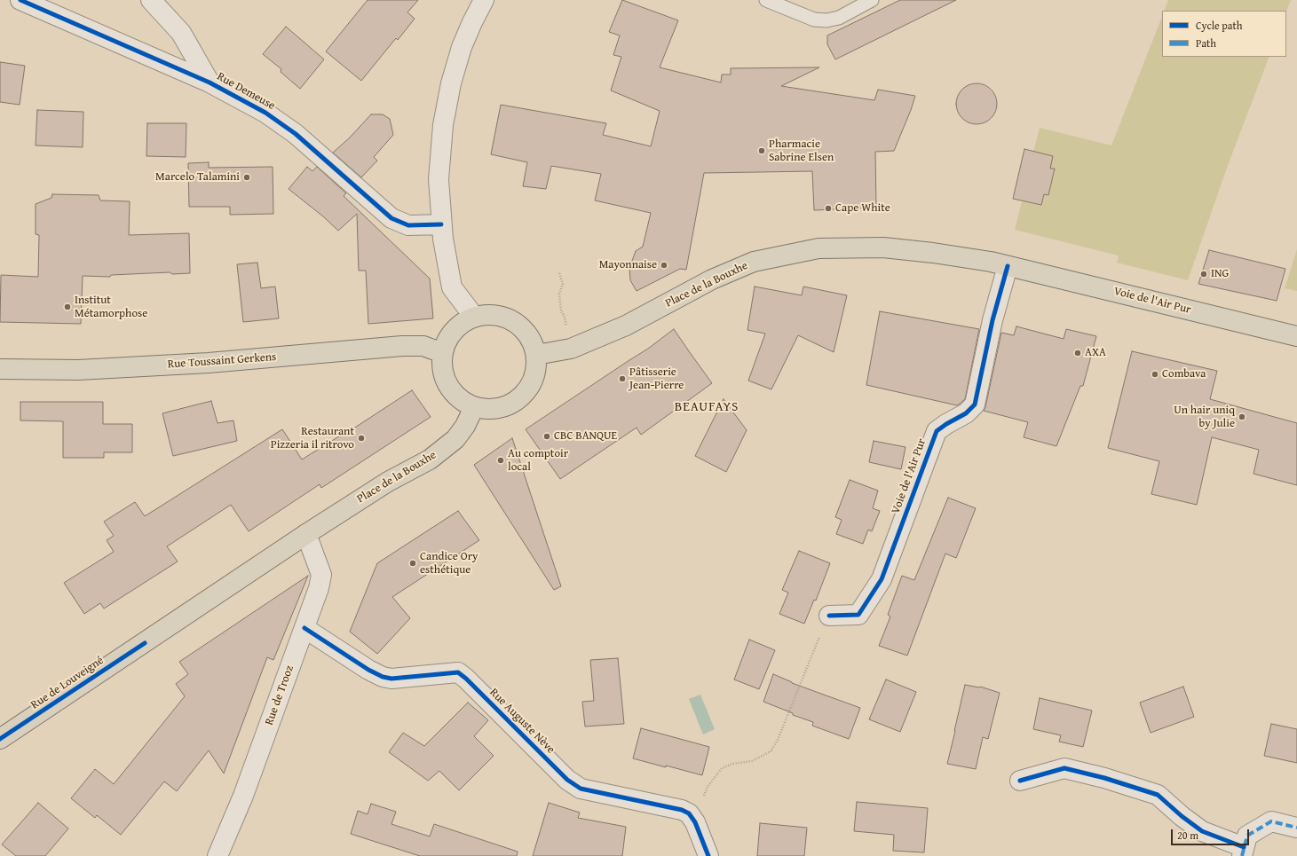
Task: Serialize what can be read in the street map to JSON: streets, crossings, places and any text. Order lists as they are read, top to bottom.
{
  "streets": {
    "main road": [
      "Place de la Bouxhe",
      "Voie de l'Air Pur",
      "Rue Toussaint Gerkens",
      "Rue de Louveigné"
    ],
    "street": ["Rue Demeuse", "Rue de Trooz", "Rue Auguste Nève"]
  },
  "crossings": [
    ["Place de la Bouxhe", "Voie de l'Air Pur"],
    ["Place de la Bouxhe", "Rue Toussaint Gerkens"],
    ["Place de la Bouxhe", "Rue de Louveigné"],
    ["Place de la Bouxhe", "Rue de Trooz"],
    ["Rue de Louveigné", "Rue de Trooz"],
    ["Rue de Trooz", "Rue Auguste Nève"]
  ],
  "districts": ["BEAUFAYS"],
  "places": [
    "Pharmacie Sabrine Elsen",
    "Marcelo Talamini",
    "Cape White",
    "Mayonnaise",
    "ING",
    "Institut Métamorphose",
    "AXA",
    "Combava",
    "Pâtisserie Jean-Pierre",
    "Un hair uniq by Julie",
    "CBC BANQUE",
    "Restaurant Pizzeria il ritrovo",
    "Au comptoir local",
    "Candice Ory esthétique"
  ],
  "legend": ["Cycle path", "Path"],
  "scale_bar": "20 m"
}
